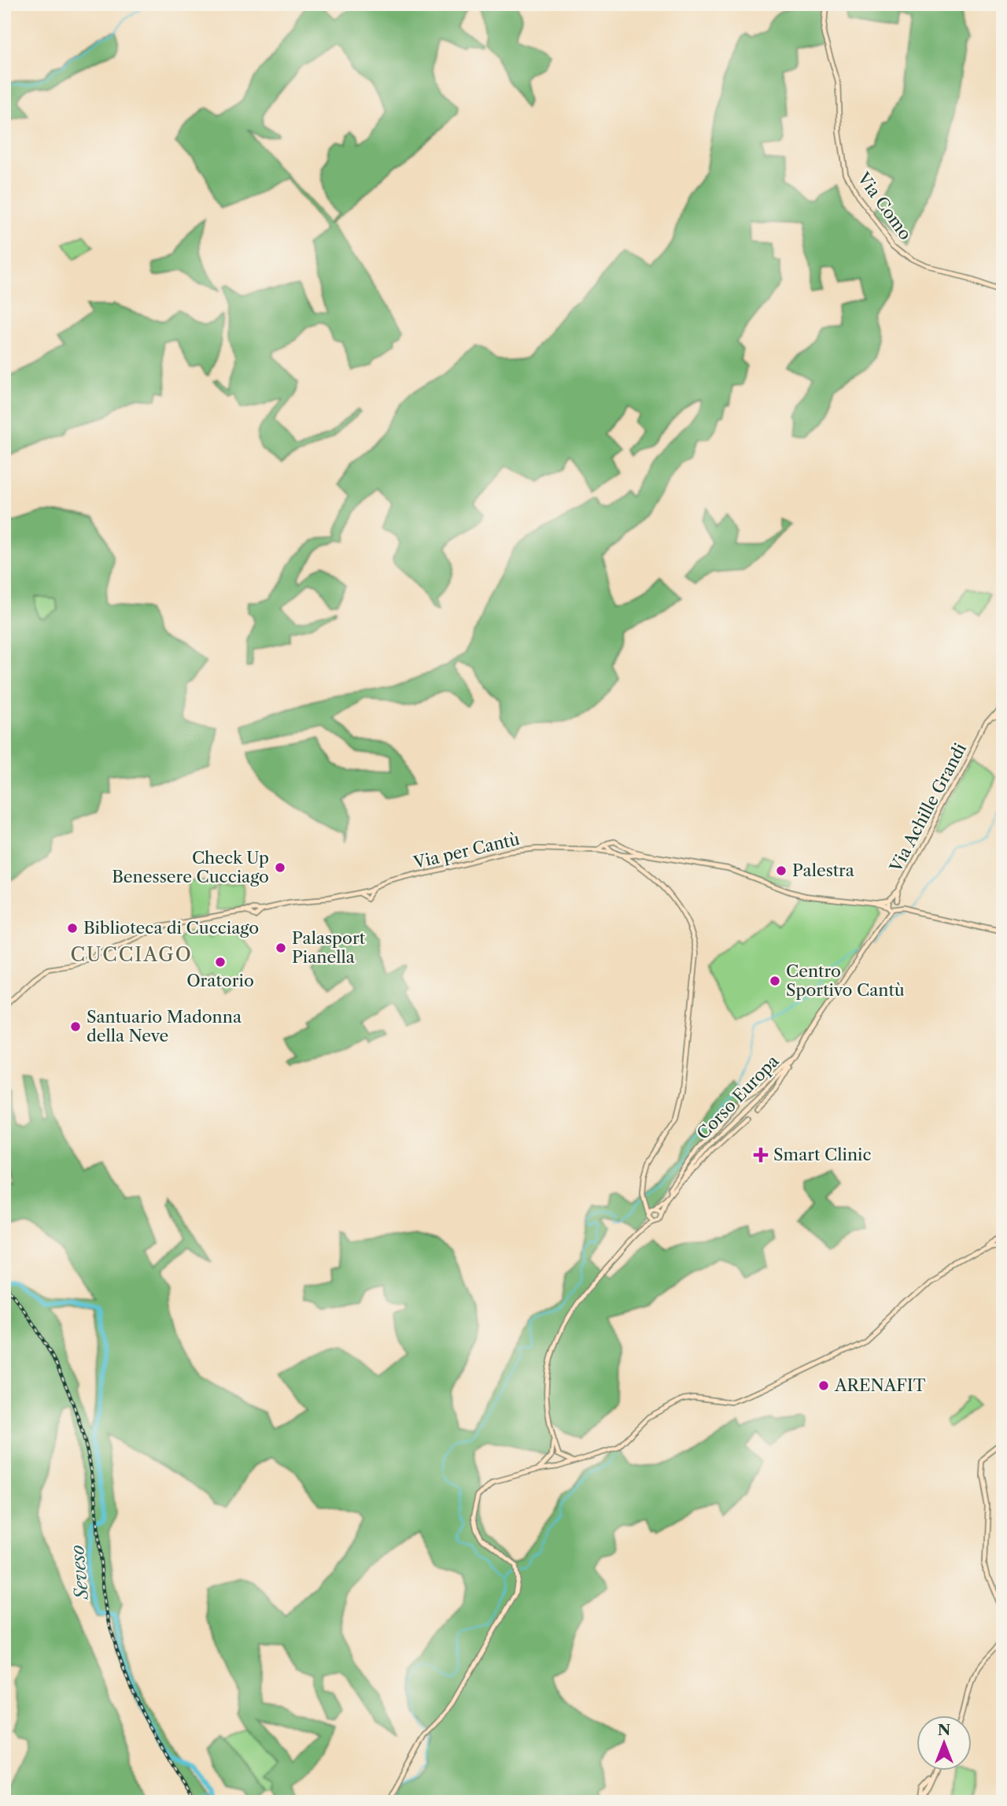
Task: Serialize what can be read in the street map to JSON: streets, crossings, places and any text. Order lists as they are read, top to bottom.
{
  "streets": {
    "main road": [
      "Via Como",
      "Via Achille Grandi",
      "Via per Cantù",
      "Corso Europa"
    ]
  },
  "crossings": [
    ["Via Achille Grandi", "Corso Europa"]
  ],
  "districts": ["CUCCIAGO"],
  "water": ["Seveso"],
  "places": {
    "other": [
      "Check Up Benessere Cucciago",
      "Palestra",
      "Biblioteca di Cucciago",
      "Palasport Pianella",
      "Oratorio",
      "Centro Sportivo Cantù",
      "Santuario Madonna della Neve",
      "ARENAFIT"
    ],
    "health": ["Smart Clinic"]
  },
  "north": "top"
}
